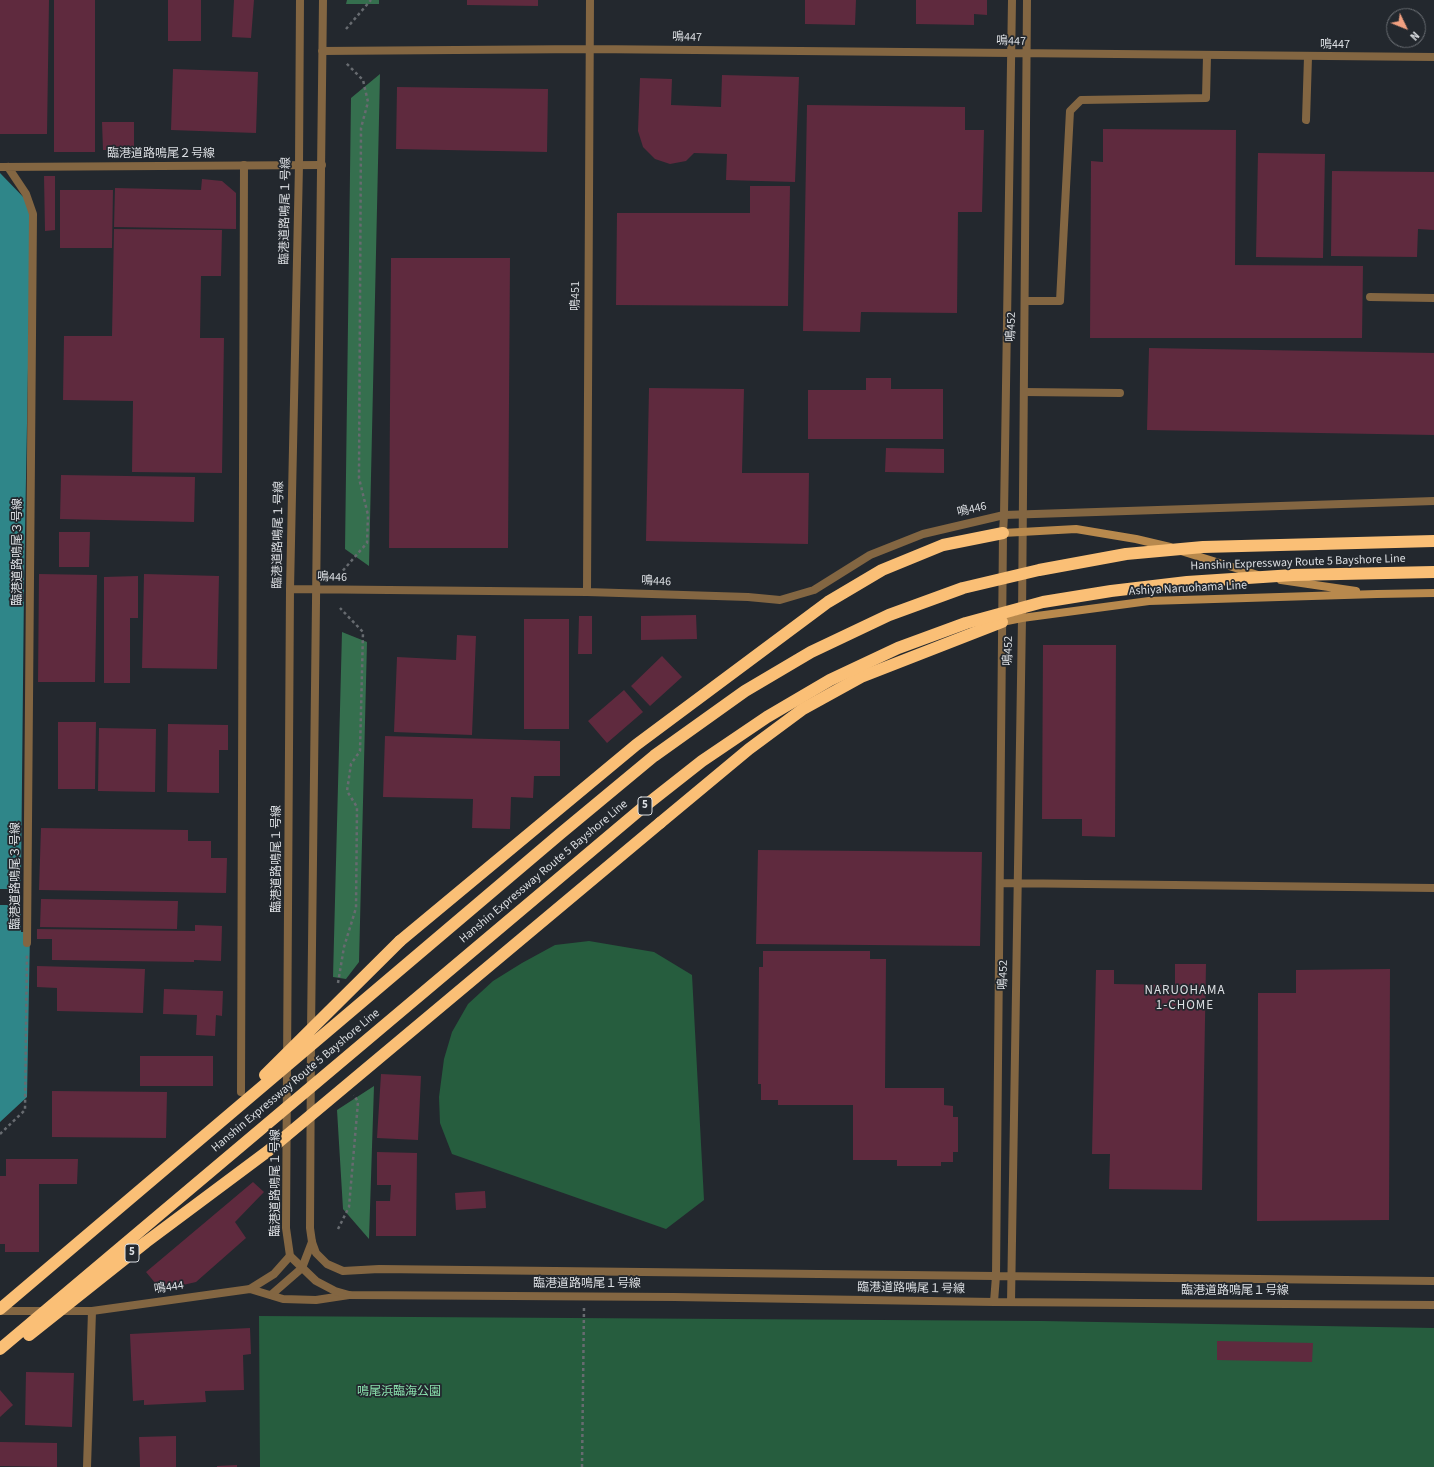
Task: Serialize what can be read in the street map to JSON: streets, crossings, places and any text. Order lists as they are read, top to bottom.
{
  "streets": {
    "highway": ["Hanshin Expressway Route 5 Bayshore Line", "5"],
    "main road": ["Ashiya Naruohama Line"],
    "street": [
      "鳴447",
      "臨港道路鳴尾２号線",
      "臨港道路鳴尾１号線",
      "鳴451",
      "鳴452",
      "鳴446",
      "臨港道路鳴尾３号線",
      "鳴444"
    ]
  },
  "crossings": [
    ["鳴447", "臨港道路鳴尾１号線"],
    ["鳴447", "鳴451"],
    ["鳴447", "鳴452"],
    ["臨港道路鳴尾２号線", "臨港道路鳴尾１号線"],
    ["臨港道路鳴尾２号線", "臨港道路鳴尾３号線"],
    ["臨港道路鳴尾１号線", "鳴452"],
    ["臨港道路鳴尾１号線", "鳴446"],
    ["鳴451", "鳴446"],
    ["鳴452", "鳴446"],
    ["鳴452", "Ashiya Naruohama Line"],
    ["鳴452", "5"],
    ["Hanshin Expressway Route 5 Bayshore Line", "鳴444"],
    ["Ashiya Naruohama Line", "5"]
  ],
  "districts": ["NARUOHAMA 1-CHOME"],
  "parks": ["鳴尾浜臨海公園"],
  "north": "bottom right"
}
